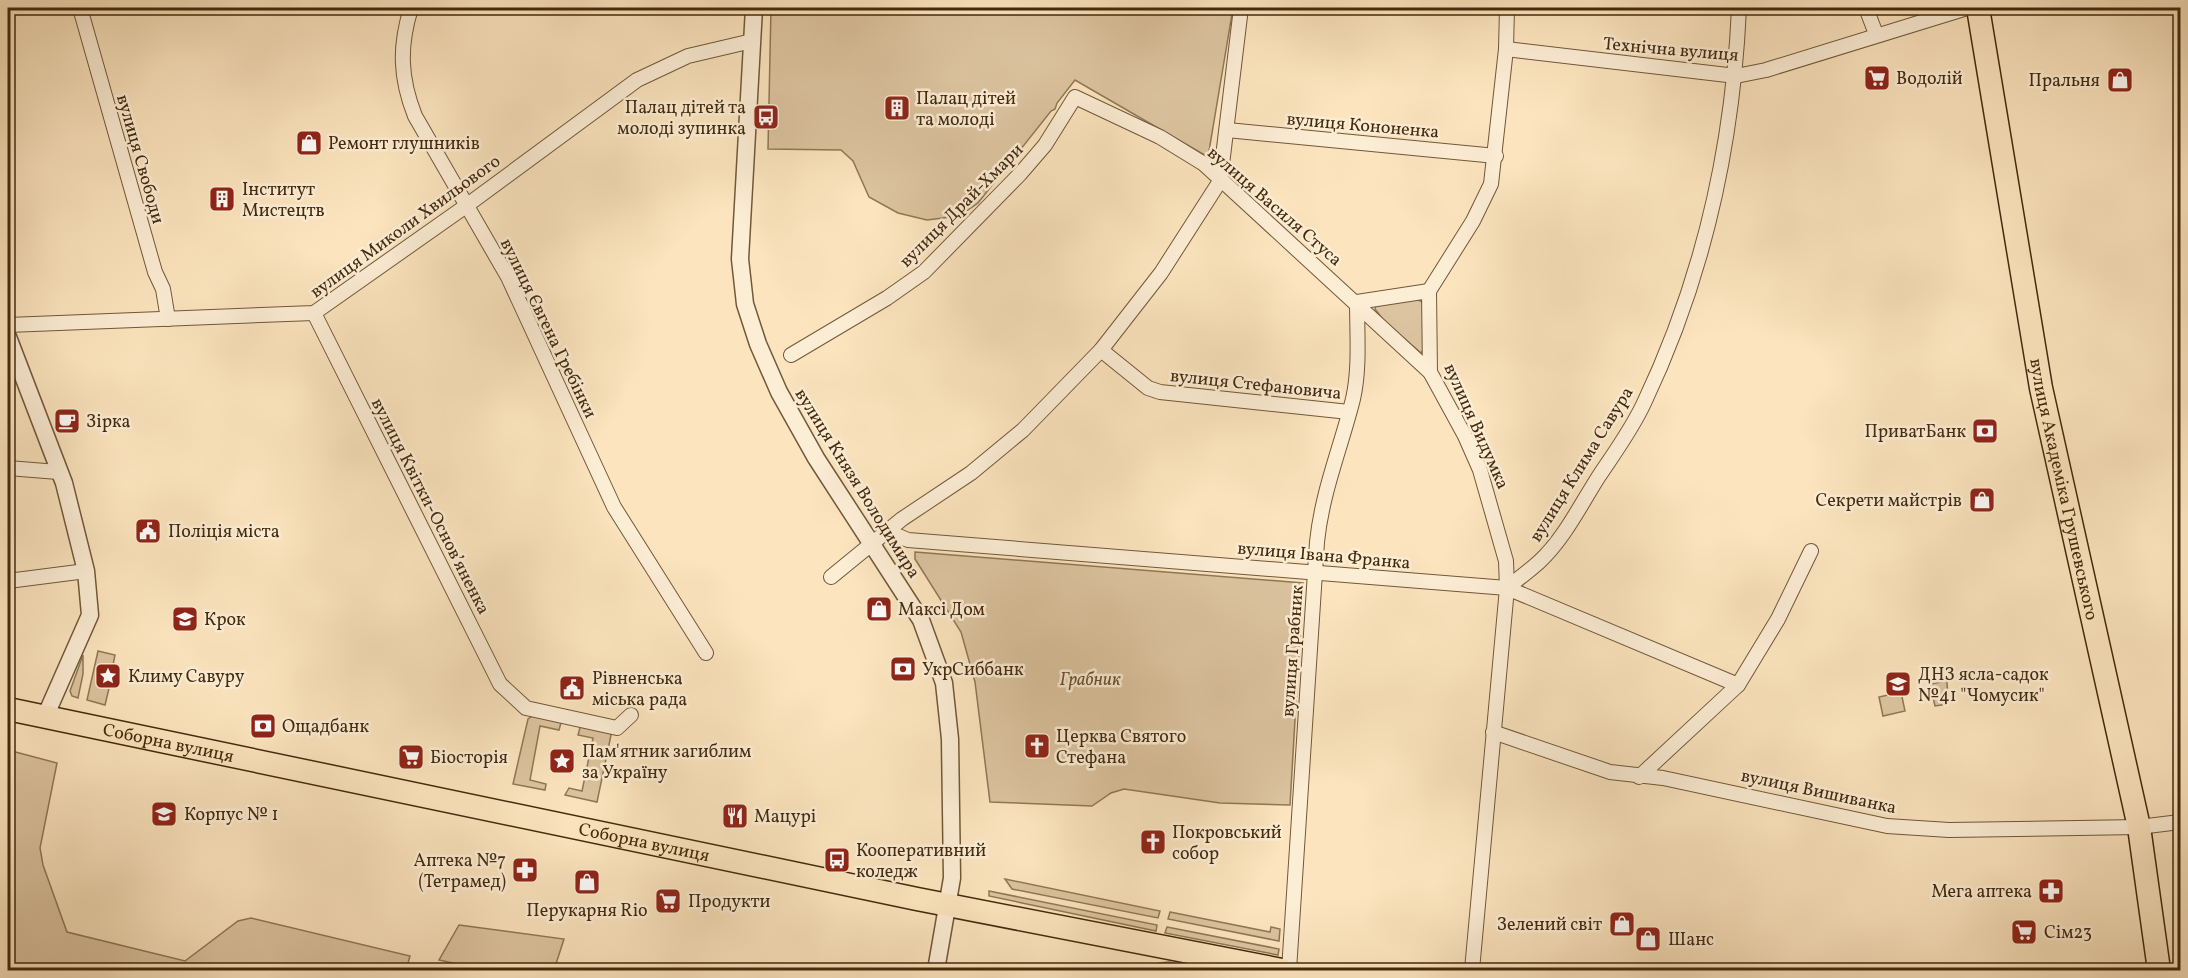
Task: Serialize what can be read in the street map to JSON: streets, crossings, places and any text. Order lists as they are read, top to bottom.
{
  "streets": {
    "main road": ["вулиця Академіка Грушевського", "Соборна вулиця"],
    "street": [
      "Технічна вулиця",
      "вулиця Кононенка",
      "вулиця Свободи",
      "вулиця Драй-Хмари",
      "вулиця Василя Стуса",
      "вулиця Миколи Хвильового",
      "вулиця Євгена Гребінки",
      "вулиця Стефановича",
      "вулиця Видумка",
      "вулиця Клима Савура",
      "вулиця Князя Володимира",
      "вулиця Квітки-Основʼяненка",
      "вулиця Івана Франка",
      "вулиця Грабник",
      "вулиця Вишиванка"
    ]
  },
  "crossings": [
    ["Технічна вулиця", "вулиця Клима Савура"],
    ["вулиця Свободи", "вулиця Миколи Хвильового"],
    ["вулиця Драй-Хмари", "вулиця Василя Стуса"],
    ["вулиця Василя Стуса", "вулиця Видумка"],
    ["вулиця Василя Стуса", "вулиця Грабник"],
    ["вулиця Миколи Хвильового", "вулиця Євгена Гребінки"],
    ["вулиця Миколи Хвильового", "вулиця Князя Володимира"],
    ["вулиця Миколи Хвильового", "вулиця Квітки-Основʼяненка"],
    ["вулиця Стефановича", "вулиця Грабник"],
    ["вулиця Видумка", "вулиця Клима Савура"],
    ["вулиця Видумка", "вулиця Івана Франка"],
    ["вулиця Клима Савура", "вулиця Івана Франка"],
    ["вулиця Князя Володимира", "Соборна вулиця"],
    ["вулиця Академіка Грушевського", "вулиця Вишиванка"],
    ["вулиця Івана Франка", "вулиця Грабник"]
  ],
  "parks": ["Грабник"],
  "places": {
    "supermarket": [
      "Водолій",
      "Біосторія",
      "Продукти",
      "Сім23"
    ],
    "shop": [
      "Пральня",
      "Ремонт глушників",
      "Секрети майстрів",
      "Максі Дом",
      "Перукарня Rio",
      "Зелений світ",
      "Шанс"
    ],
    "building": ["Палац дітей та молоді", "Інститут Мистецтв"],
    "bus stop": ["Палац дітей та молоді зупинка", "Кооперативний коледж"],
    "cafe": ["Зірка"],
    "bank": ["ПриватБанк", "УкрСиббанк", "Ощадбанк"],
    "public building": ["Поліція міста", "Рівненська міська рада"],
    "school or university": ["Крок", "ДНЗ ясла-садок №41 \"Чомусик\"", "Корпус № 1"],
    "place": ["Климу Савуру", "Пам'ятник загиблим за Україну"],
    "church": ["Церква Святого Стефана", "Покровський собор"],
    "restaurant": ["Мацурі"],
    "pharmacy": ["Аптека №7 (Тетрамед)", "Мега аптека"]
  }
}
